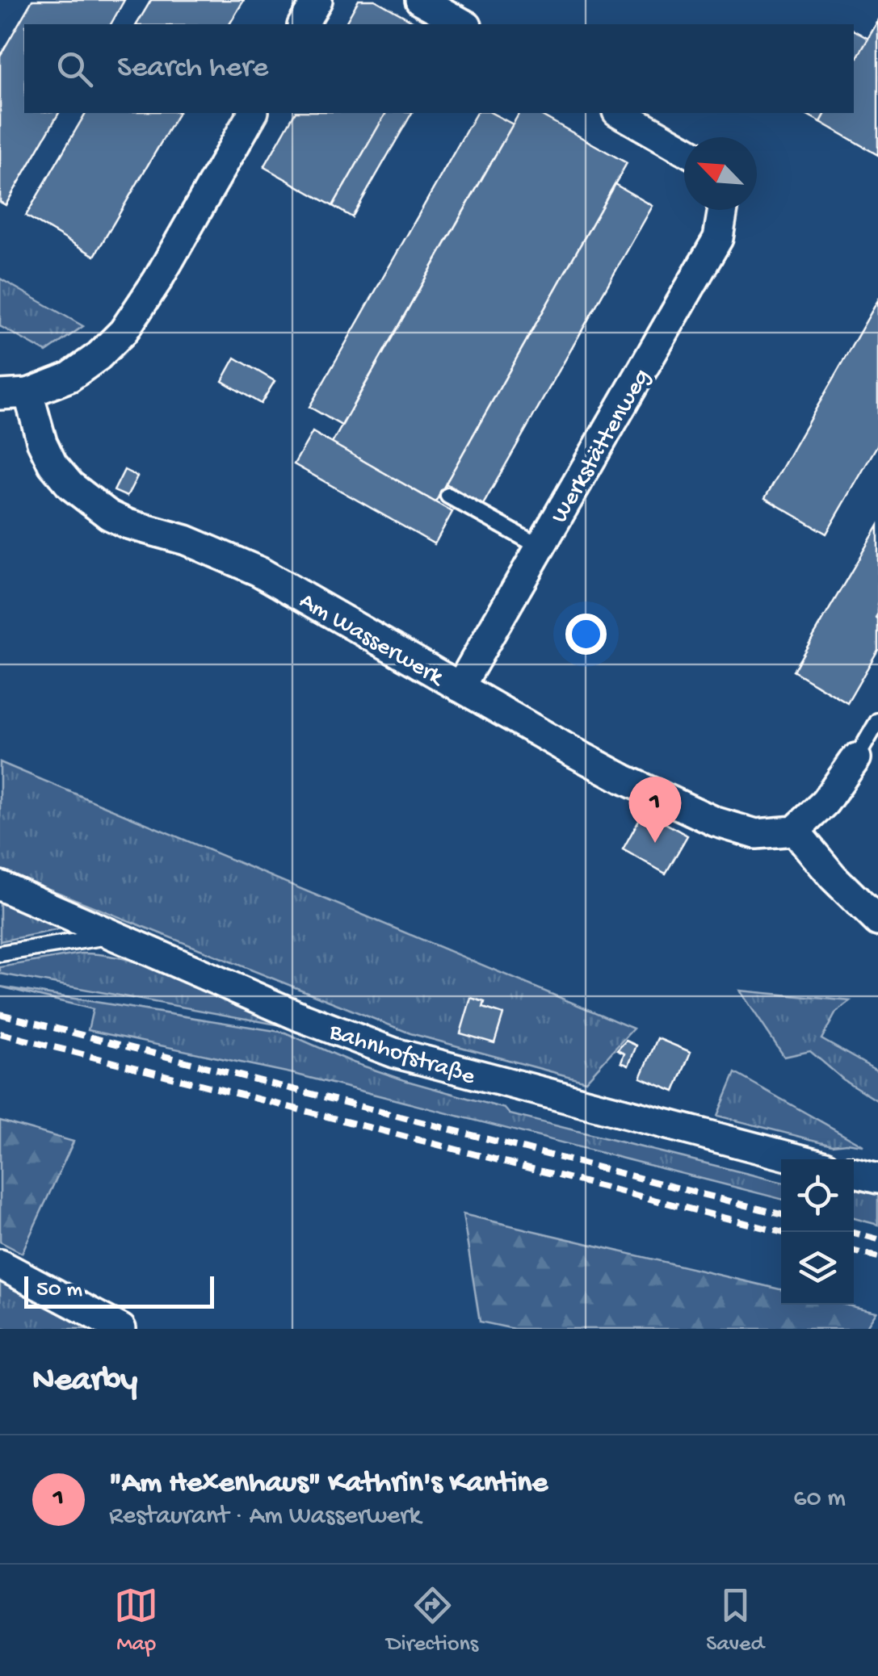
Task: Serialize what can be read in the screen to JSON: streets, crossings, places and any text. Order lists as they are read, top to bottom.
{
  "streets": {
    "street": ["Werkstättenweg", "Am Wasserwerk", "Bahnhofstraße"]
  },
  "crossings": [
    ["Werkstättenweg", "Am Wasserwerk"]
  ],
  "scale_bar": "50 m",
  "north": "top left",
  "page": {
    "search": "Search here",
    "pins": "1",
    "scale": "50 m",
    "heading": "Nearby",
    "list": [
      {
        "mark": "1",
        "name": "\"Am Hexenhaus\" Kathrin's Kantine",
        "note": "Restaurant · Am Wasserwerk",
        "value": "60 m"
      }
    ],
    "nav": ["Map", "Directions", "Saved"]
  }
}
